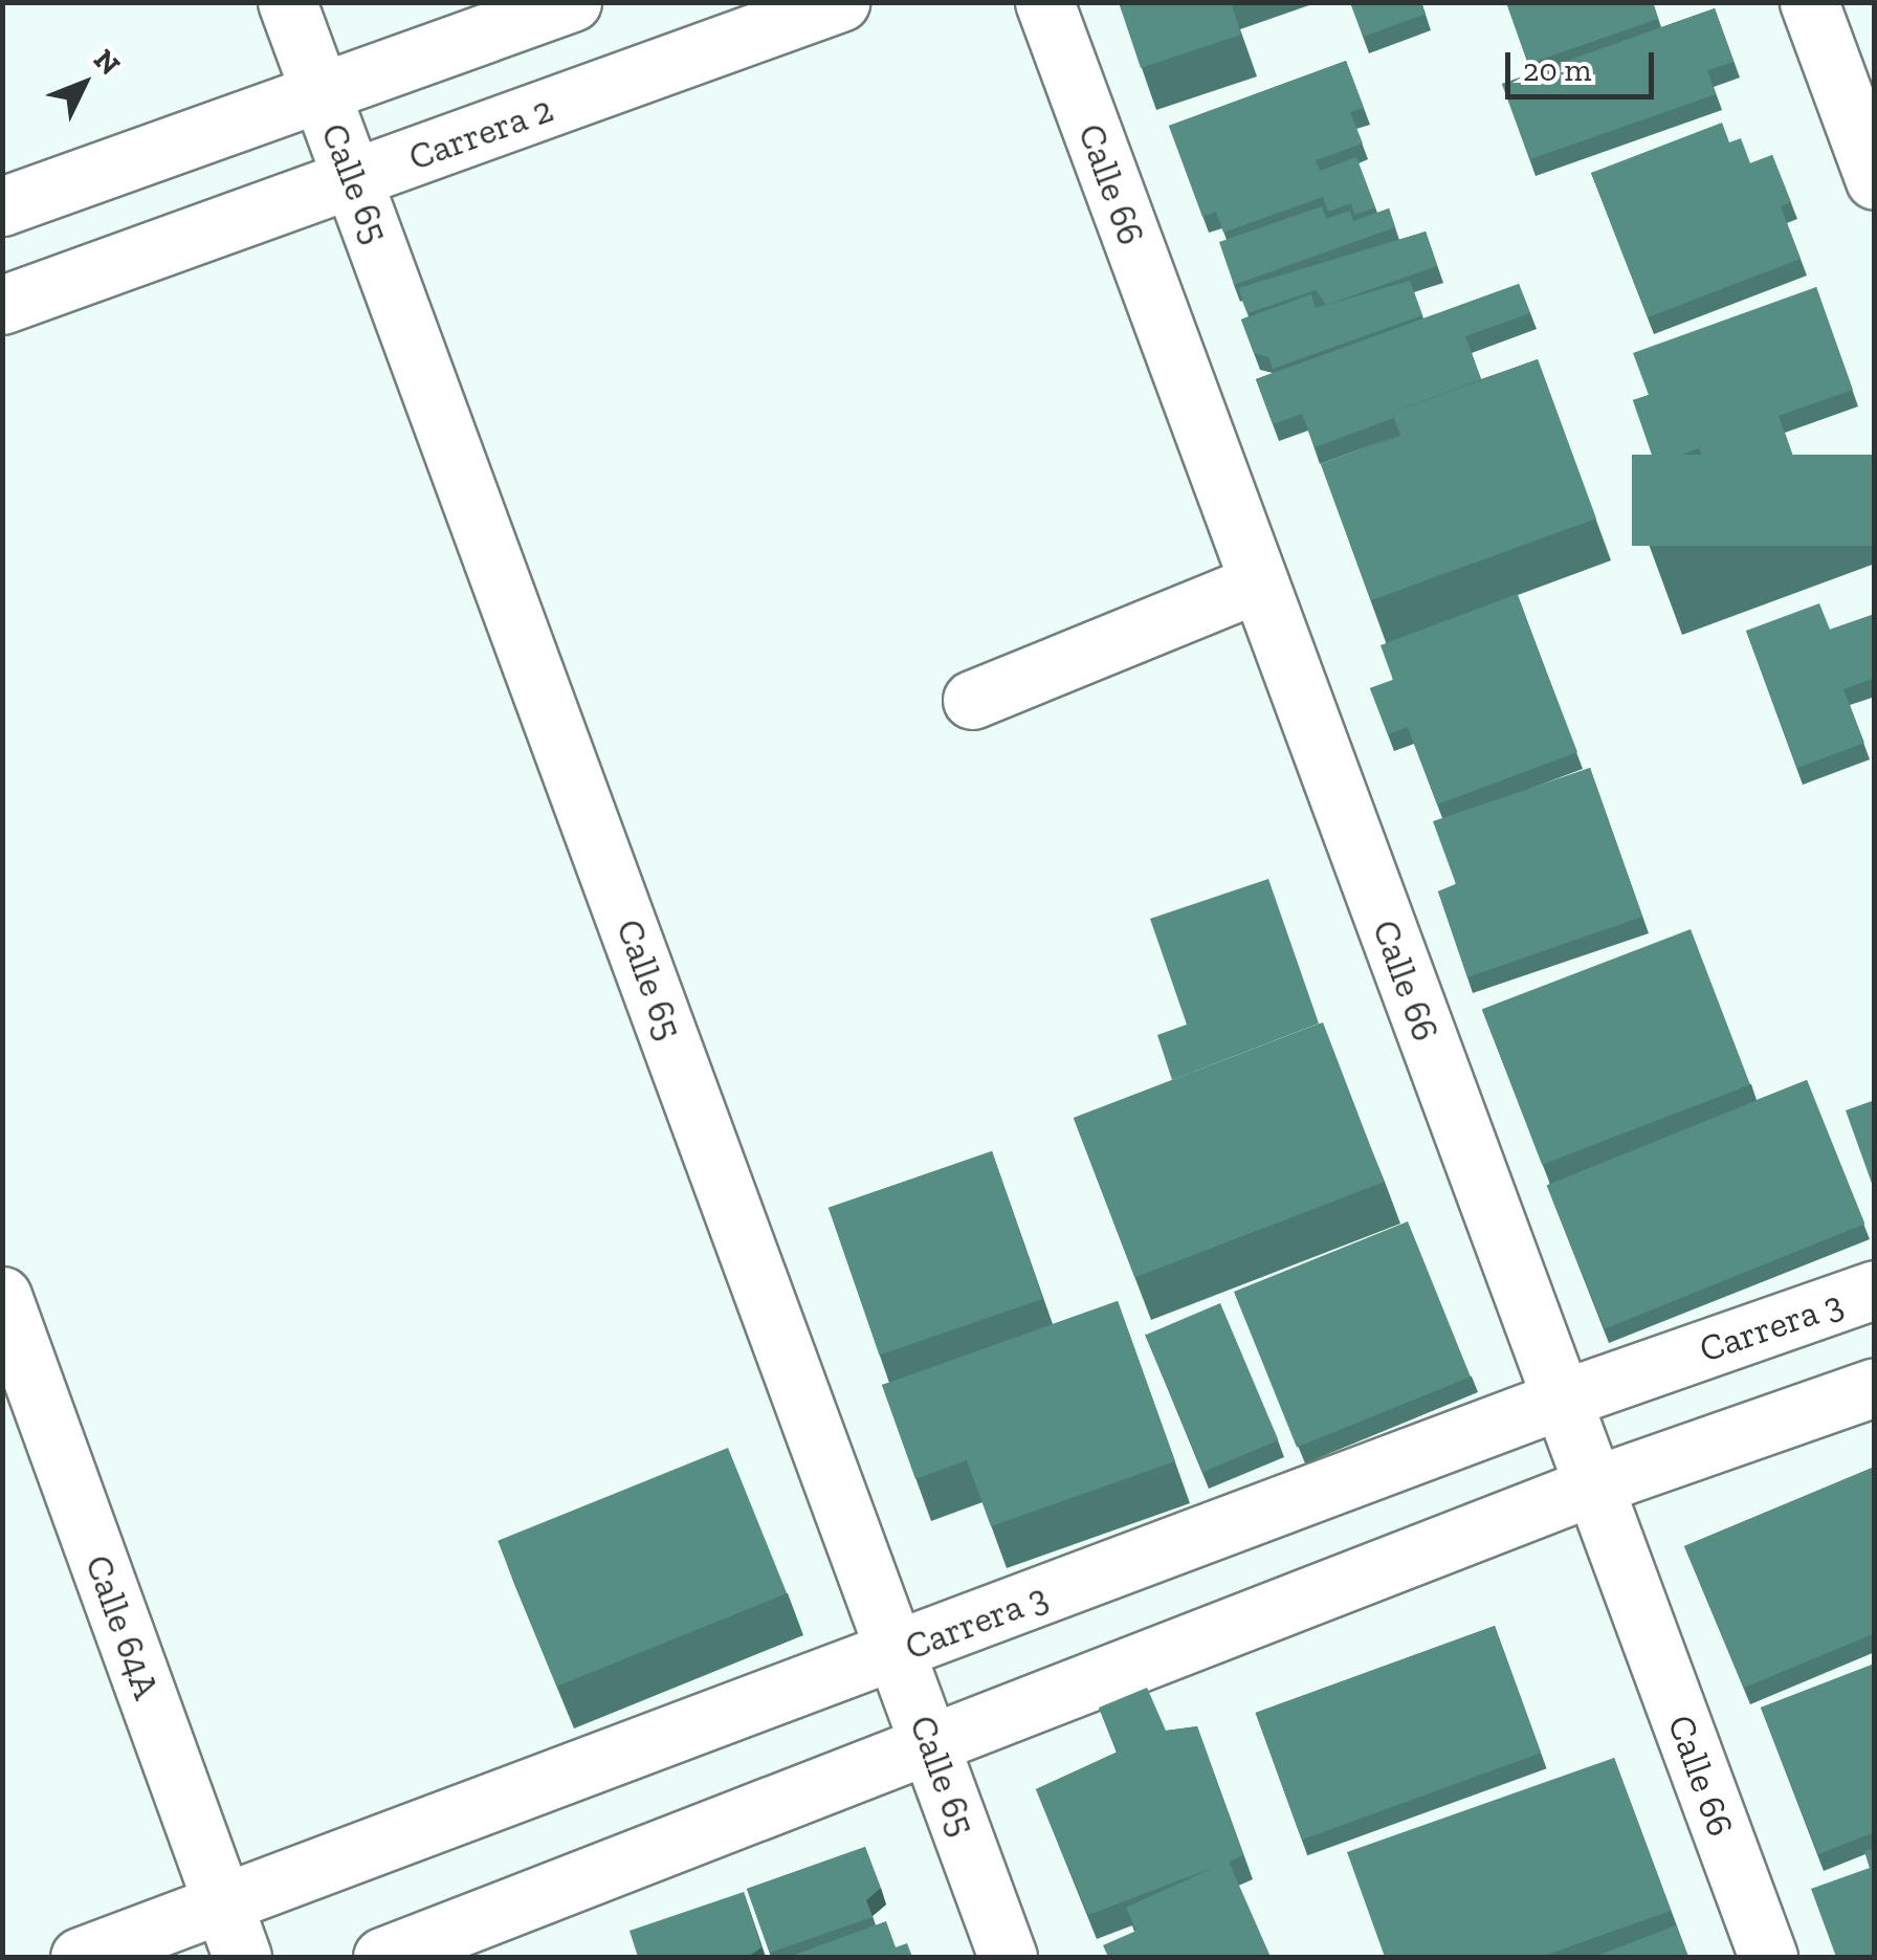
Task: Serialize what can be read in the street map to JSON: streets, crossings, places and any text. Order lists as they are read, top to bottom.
{
  "streets": {
    "street": [
      "Carrera 2",
      "Calle 65",
      "Calle 66",
      "Carrera 3",
      "Calle 64A"
    ]
  },
  "crossings": [
    ["Carrera 2", "Calle 65"],
    ["Calle 65", "Carrera 3"],
    ["Calle 66", "Carrera 3"],
    ["Carrera 3", "Calle 64A"]
  ],
  "scale_bar": "20 m",
  "north": "top right"
}
